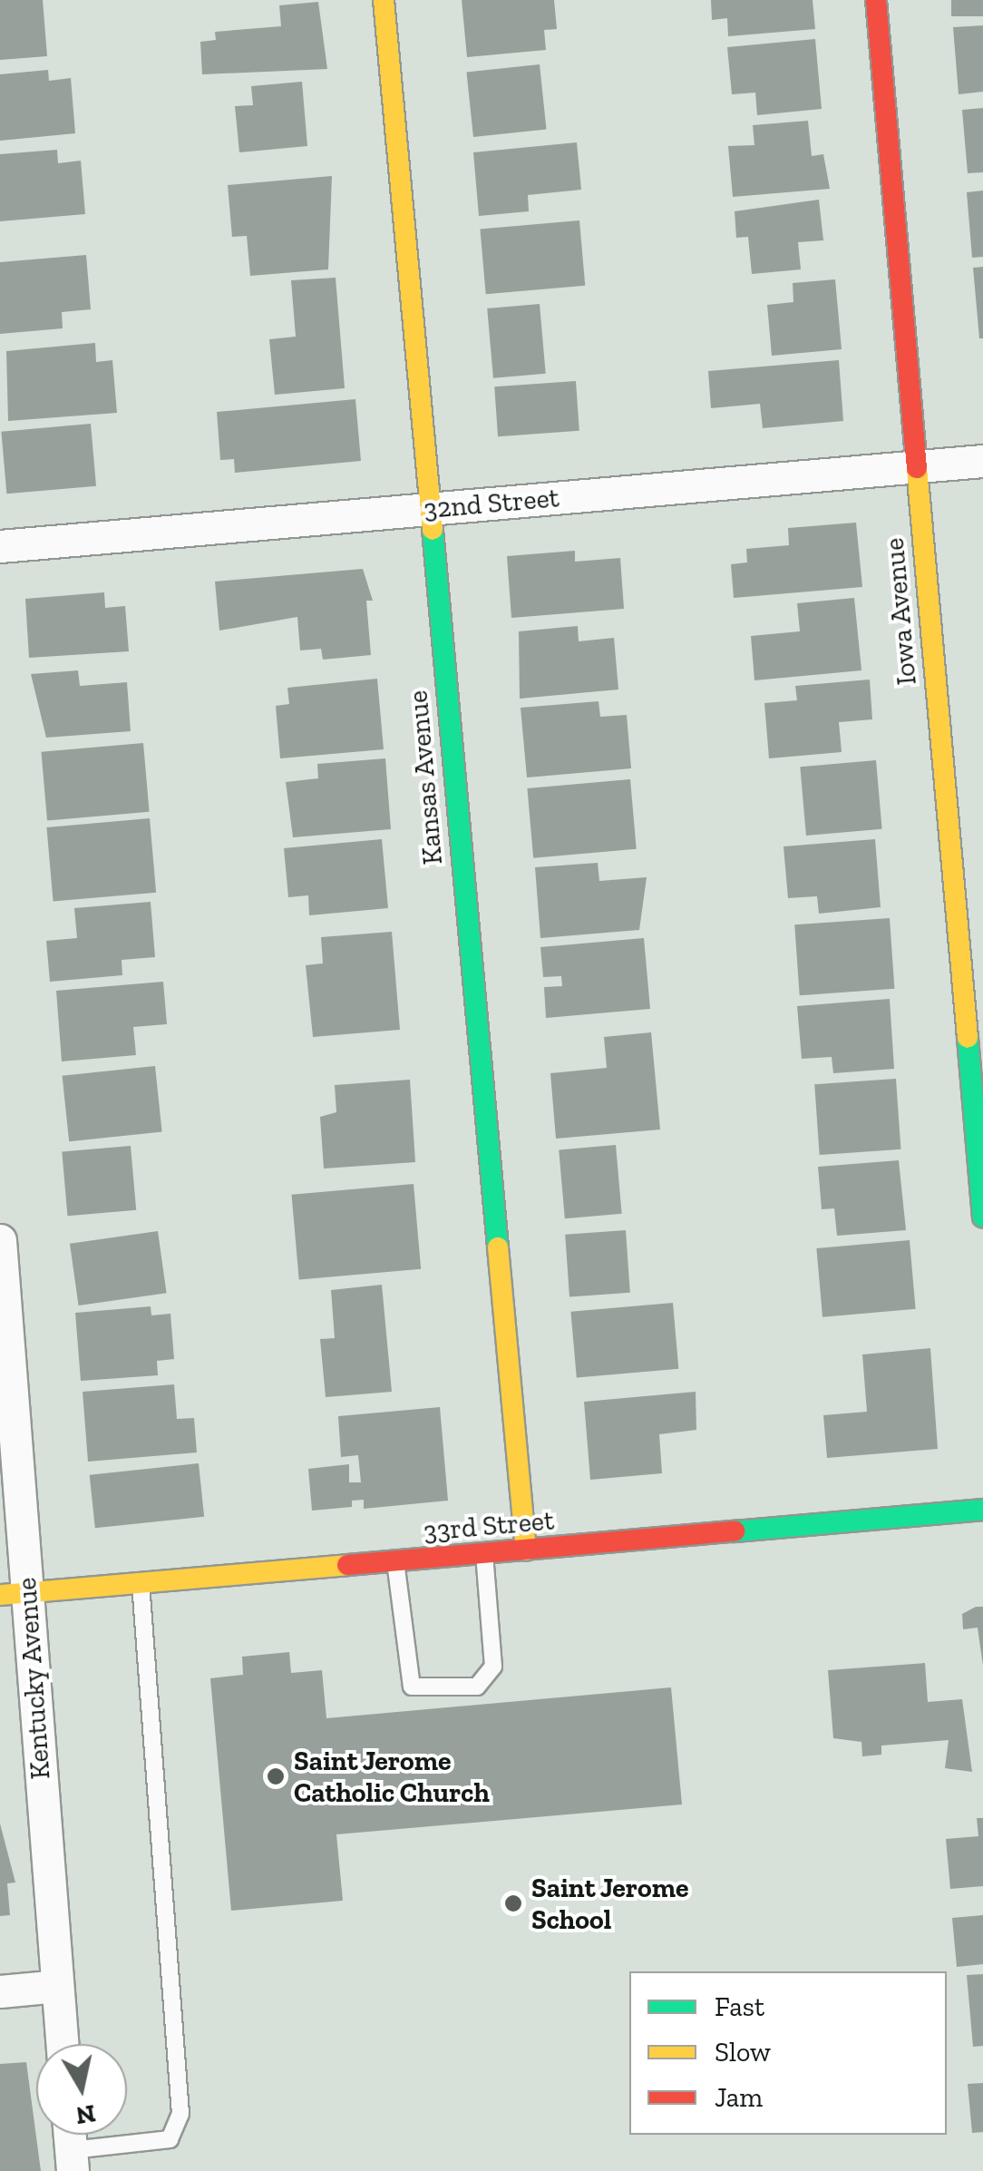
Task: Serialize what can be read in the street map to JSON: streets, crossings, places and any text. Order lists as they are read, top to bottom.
{
  "streets": {
    "street": [
      "32nd Street",
      "Iowa Avenue",
      "Kansas Avenue",
      "33rd Street",
      "Kentucky Avenue"
    ]
  },
  "crossings": [
    ["32nd Street", "Iowa Avenue"],
    ["32nd Street", "Kansas Avenue"],
    ["Kansas Avenue", "33rd Street"],
    ["33rd Street", "Kentucky Avenue"]
  ],
  "places": ["Saint Jerome Catholic Church", "Saint Jerome School"],
  "legend": ["Fast", "Slow", "Jam"],
  "north": "bottom"
}
